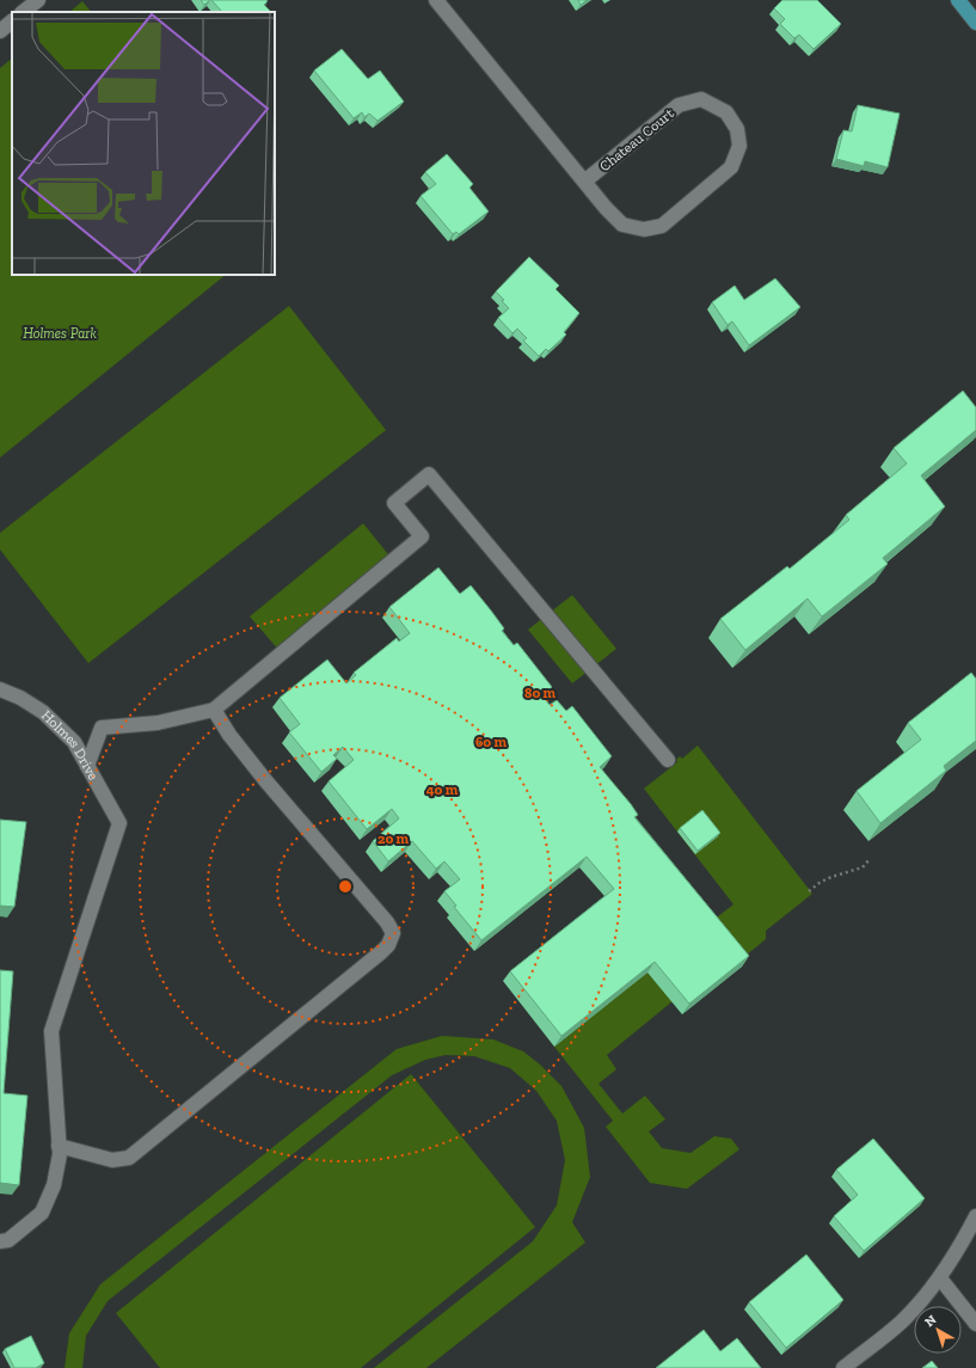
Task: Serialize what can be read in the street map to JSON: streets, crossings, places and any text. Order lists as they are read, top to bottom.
{
  "streets": {
    "street": ["Chateau Court", "Holmes Drive"]
  },
  "parks": ["Holmes Park"],
  "north": "top left",
  "rings": [
    "80 m",
    "60 m",
    "40 m",
    "20 m"
  ]
}
